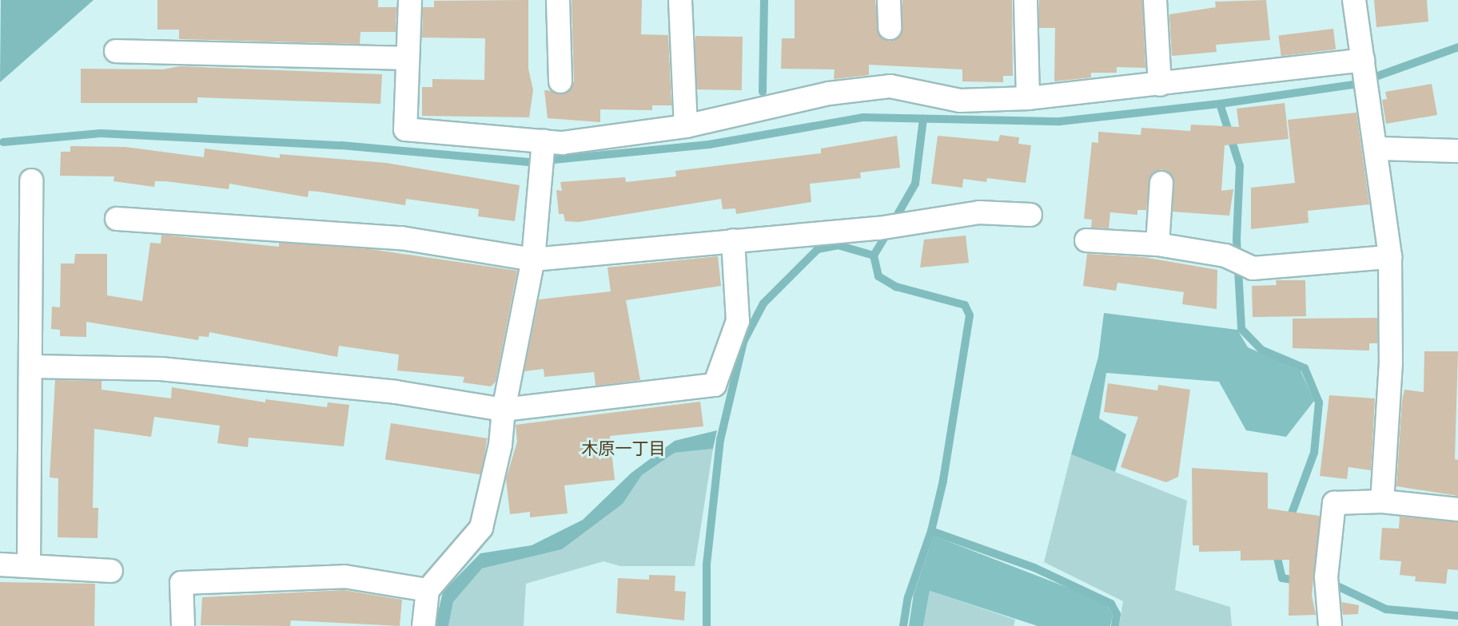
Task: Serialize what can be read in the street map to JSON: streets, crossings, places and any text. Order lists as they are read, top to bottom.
{
  "districts": ["木原一丁目"]
}
